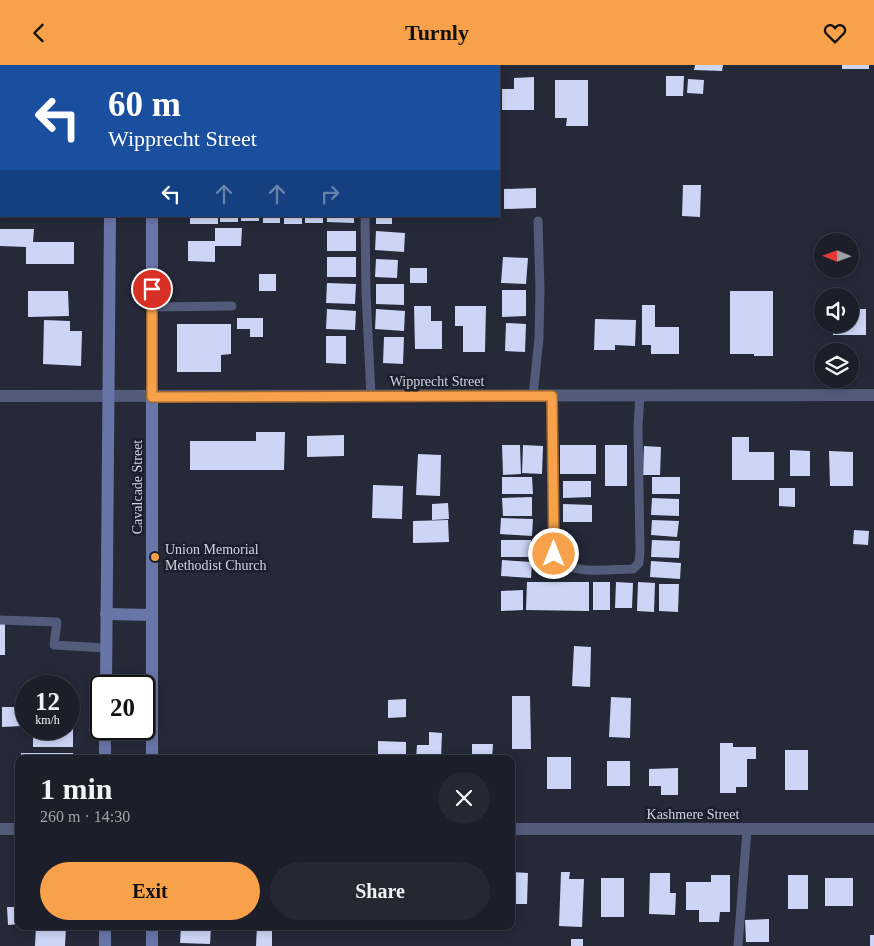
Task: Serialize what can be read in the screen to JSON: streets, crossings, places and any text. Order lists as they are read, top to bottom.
{
  "streets": {
    "main road": ["Cavalcade Street"],
    "street": ["Wipprecht Street", "Kashmere Street"]
  },
  "crossings": [
    ["Wipprecht Street", "Cavalcade Street"]
  ],
  "places": ["Union Memorial Methodist Church"],
  "north": "left",
  "page": {
    "header": "Turnly",
    "turn": ["60 m", "Wipprecht Street"],
    "speed": "12 km/h",
    "limit": "20",
    "heading": ["1 min", "260 m · 14:30"],
    "buttons": ["Exit", "Share"]
  }
}
